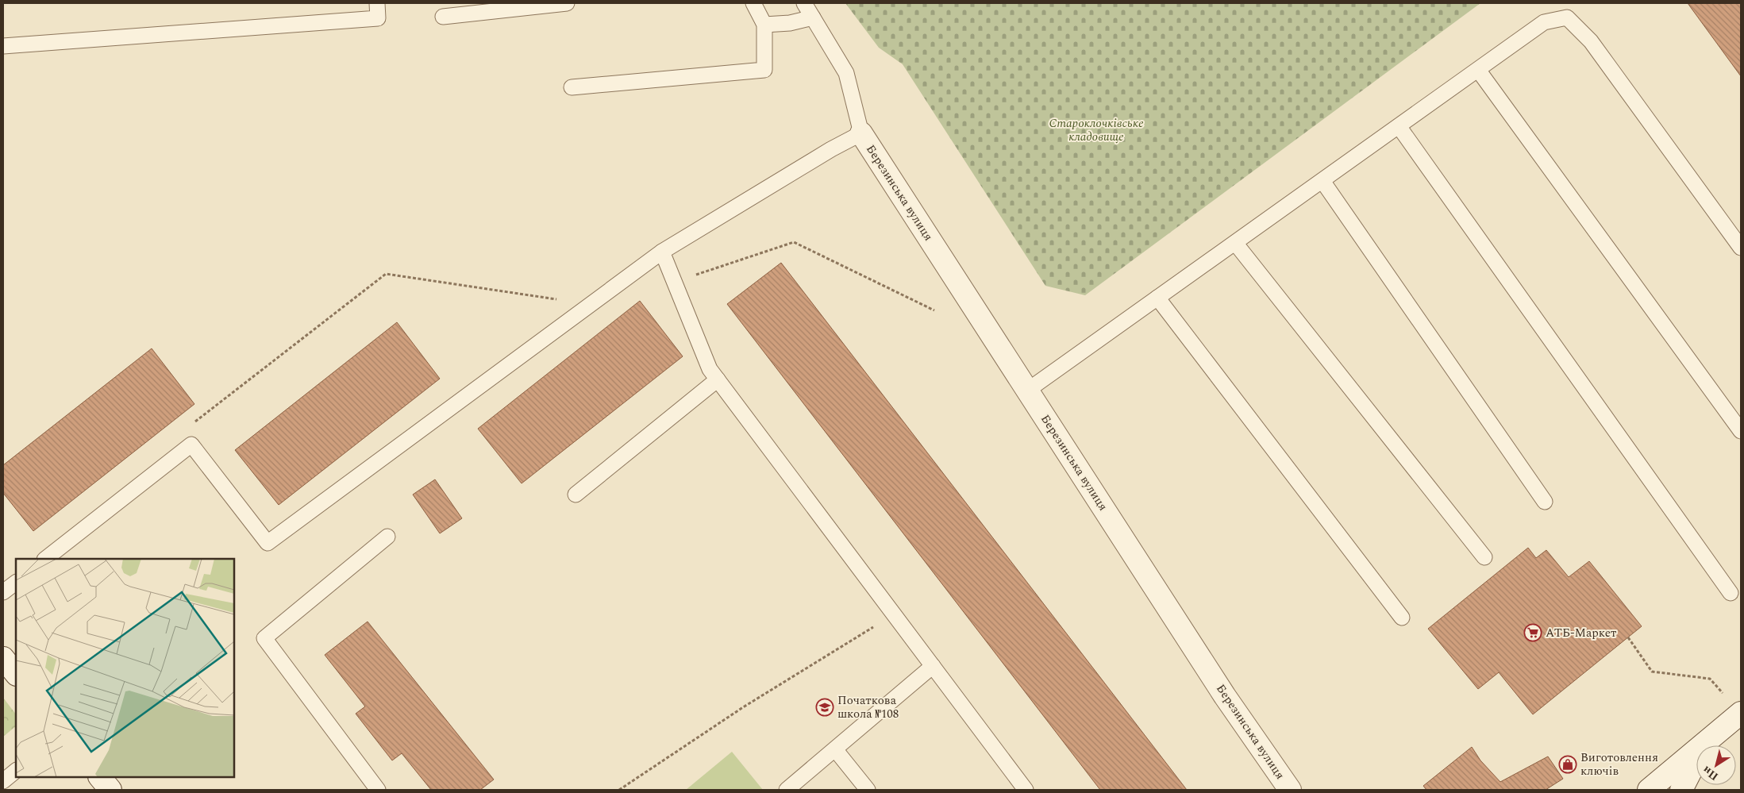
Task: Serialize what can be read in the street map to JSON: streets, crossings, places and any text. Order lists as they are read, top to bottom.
{
  "streets": {
    "street": ["Березинська вулиця"]
  },
  "parks": ["Староклочківське кладовище"],
  "places": {
    "supermarket": ["АТБ-Маркет"],
    "school or university": ["Початкова школа №108"],
    "shop": ["Виготовлення ключів"]
  },
  "north": "bottom left"
}
